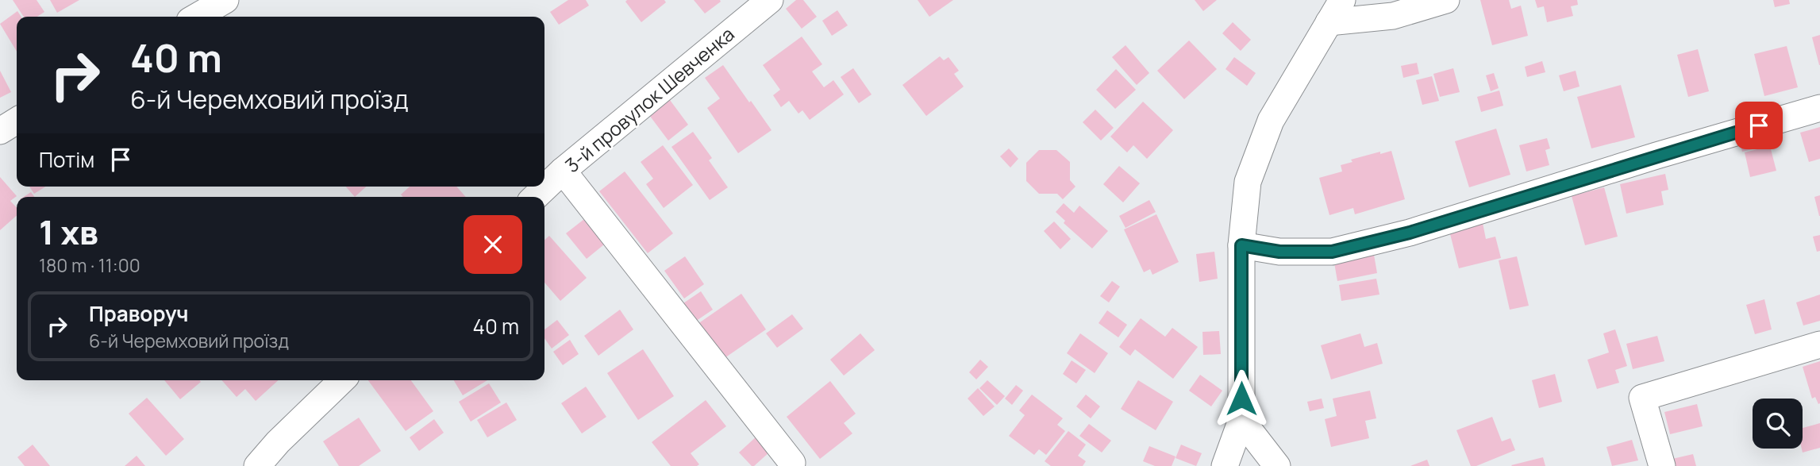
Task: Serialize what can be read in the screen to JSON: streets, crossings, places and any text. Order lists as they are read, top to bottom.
{
  "streets": {
    "street": ["3-й провулок Шевченка"]
  },
  "page": {
    "turn": ["40 m", "6-й Черемховий проїзд"],
    "then": "Потім",
    "heading": ["1 хв", "180 m · 11:00"],
    "list": [
      {
        "name": "Праворуч",
        "note": "6-й Черемховий проїзд",
        "value": "40 m"
      }
    ]
  }
}
